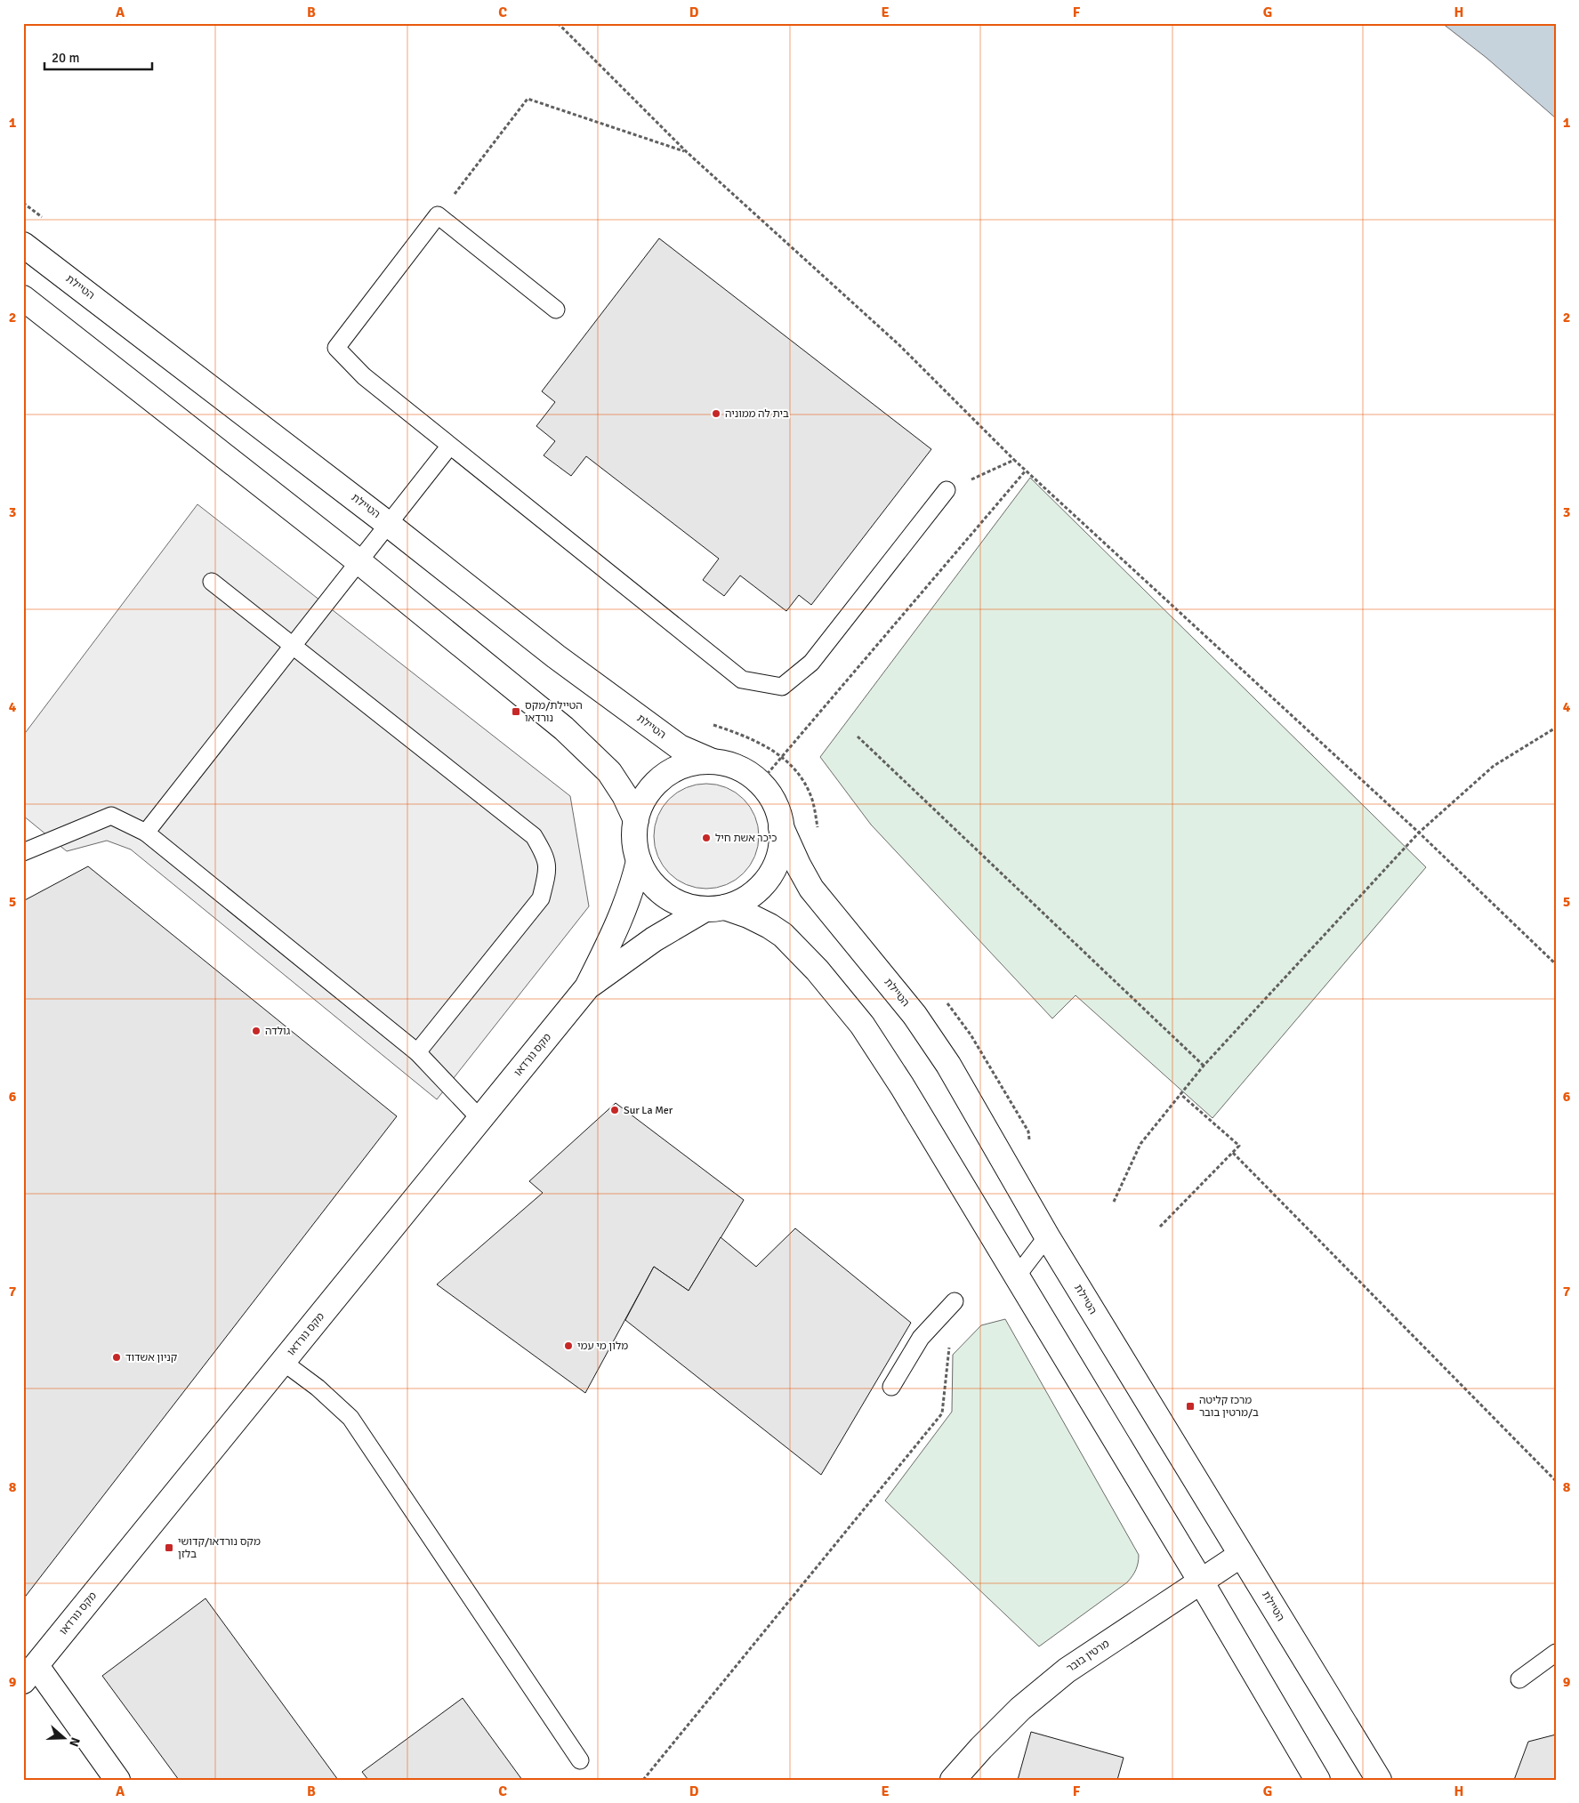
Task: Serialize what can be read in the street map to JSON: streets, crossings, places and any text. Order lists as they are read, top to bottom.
{
  "streets": {
    "main road": ["הטיילת", "מקס נורדאו", "מרטין בובר"]
  },
  "crossings": [
    ["הטיילת", "מקס נורדאו"],
    ["הטיילת", "מרטין בובר"]
  ],
  "places": {
    "other": [
      "בית לה ממוניה",
      "כיכר אשת חיל",
      "גולדה",
      "Sur La Mer",
      "מלון מי עמי",
      "קניון אשדוד"
    ],
    "transit": ["הטיילת/מקס נורדאו", "מרכז קליטה ב/מרטין בובר", "מקס נורדאו/קדושי בלזן"]
  },
  "scale_bar": "20 m",
  "north": "right",
  "grid": {
    "columns": [
      "A",
      "B",
      "C",
      "D",
      "E",
      "F",
      "G",
      "H"
    ],
    "rows": [
      "1",
      "2",
      "3",
      "4",
      "5",
      "6",
      "7",
      "8",
      "9"
    ]
  }
}
